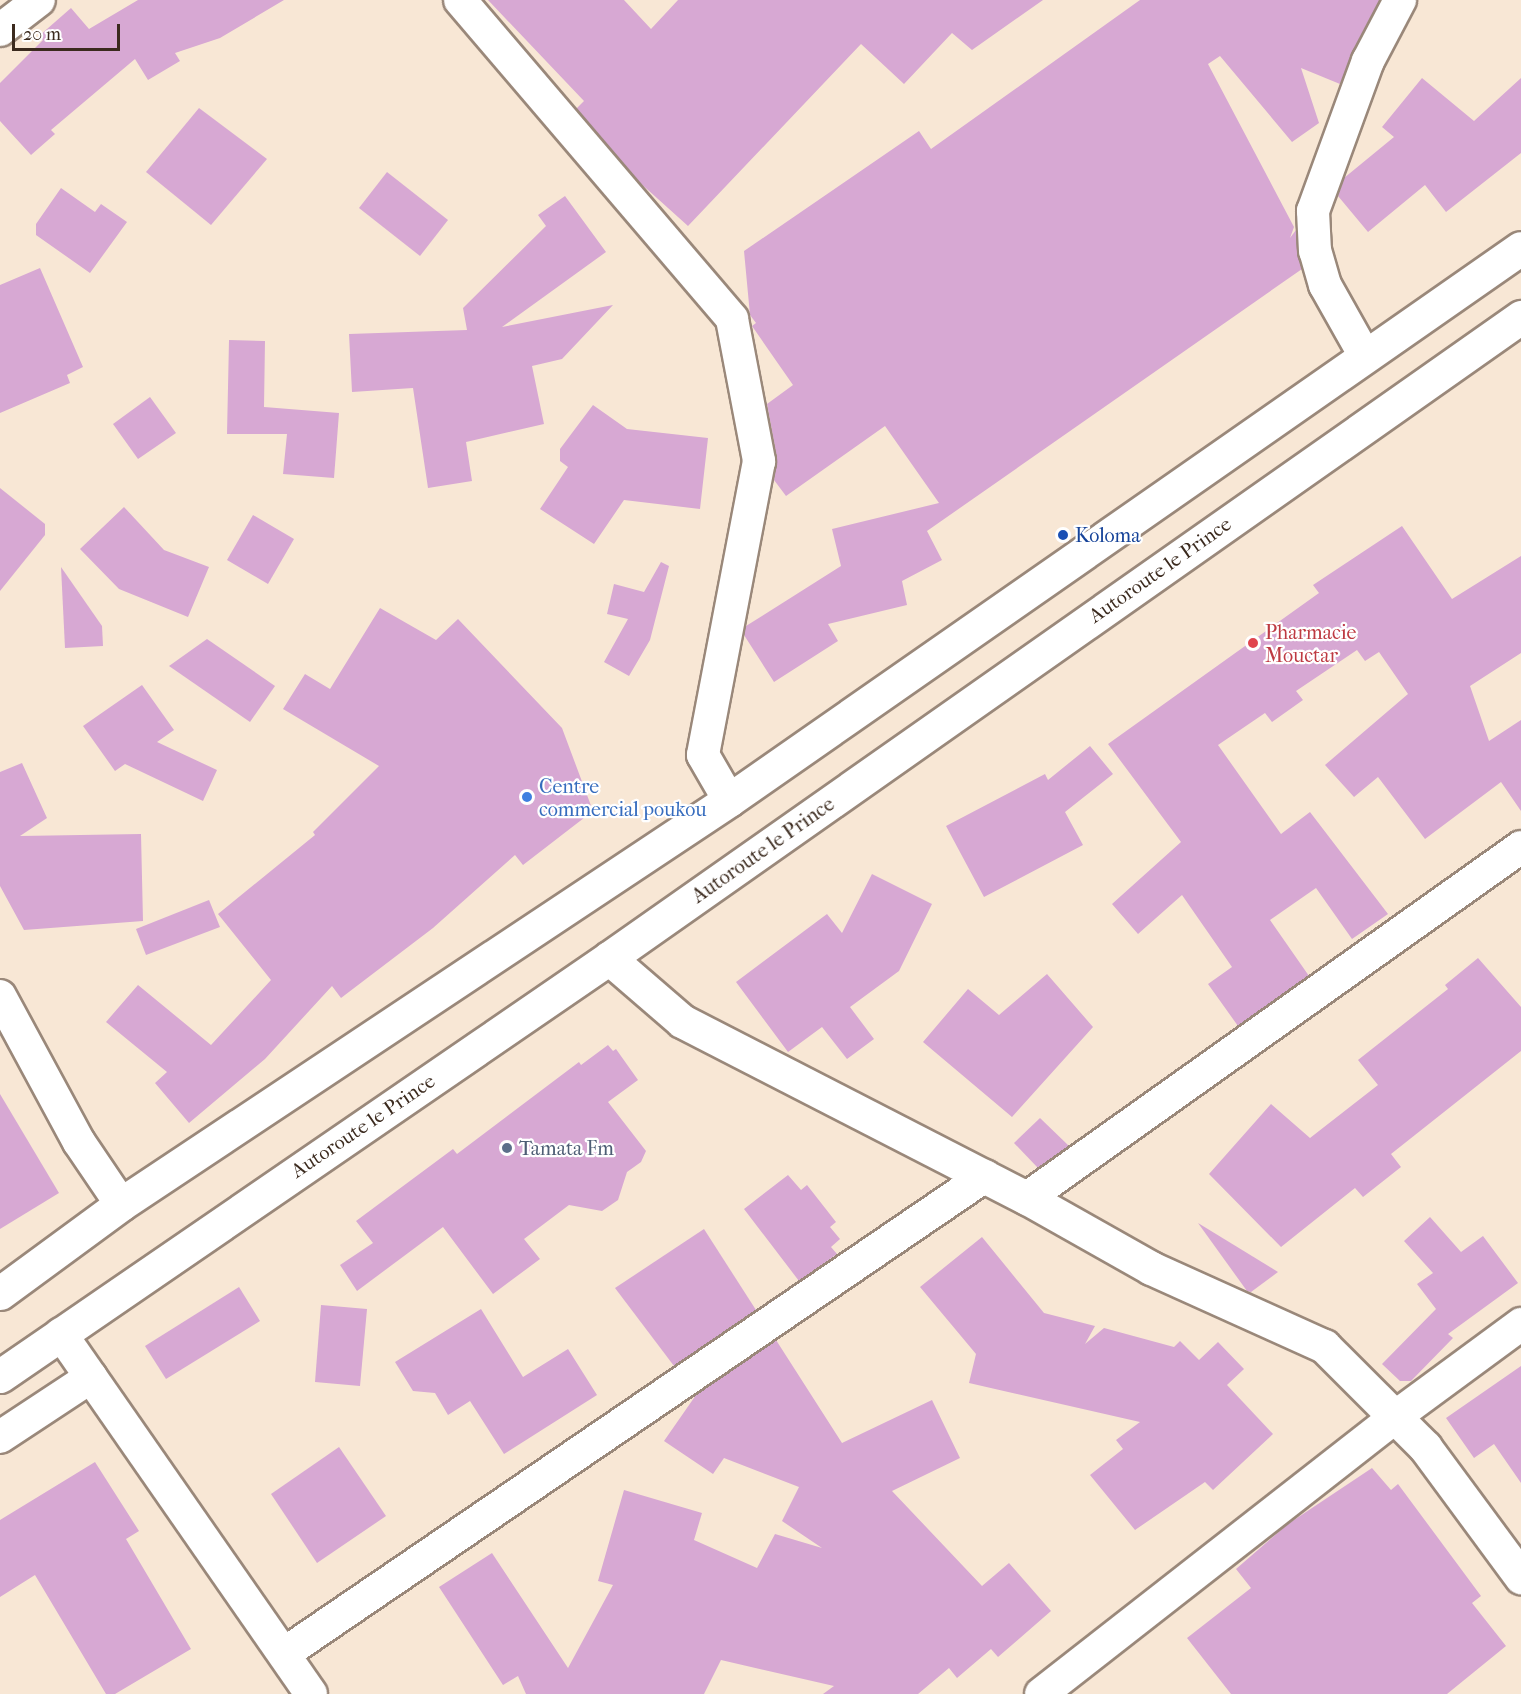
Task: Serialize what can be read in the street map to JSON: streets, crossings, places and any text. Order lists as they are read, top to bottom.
{
  "streets": {
    "main road": ["Autoroute le Prince"]
  },
  "places": [
    "Koloma",
    "Pharmacie Mouctar",
    "Centre commercial poukou",
    "Tamata Fm"
  ],
  "scale_bar": "20 m"
}
